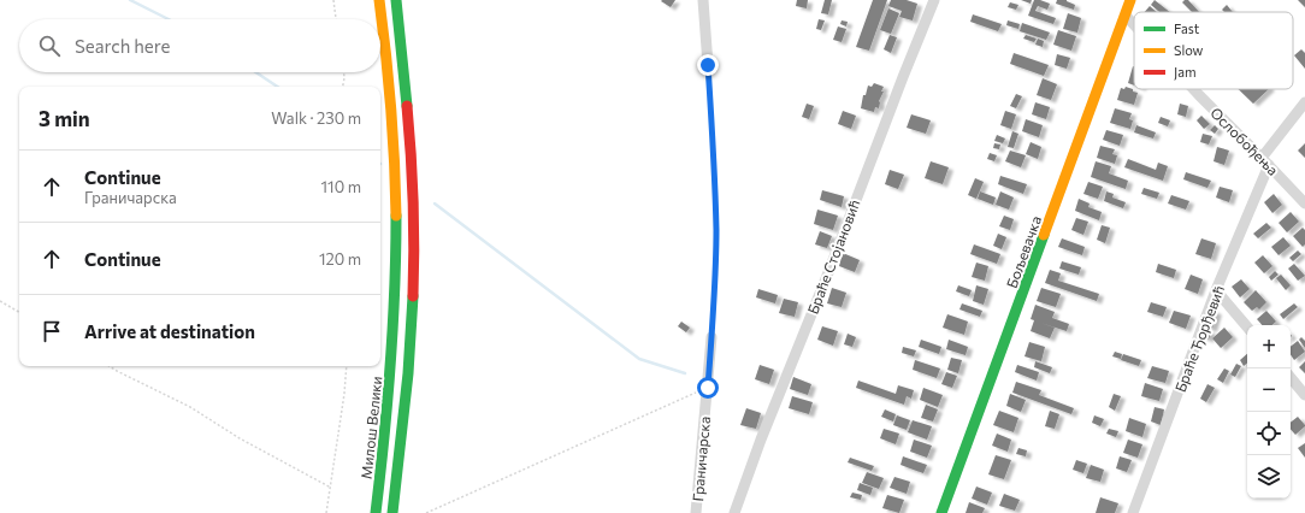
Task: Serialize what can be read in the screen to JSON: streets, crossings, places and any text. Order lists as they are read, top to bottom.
{
  "streets": {
    "main road": ["Бољевачка", "Милош Велики"],
    "street": [
      "Ослобођења",
      "Браће Стојановић",
      "Браће Ђорђевић",
      "Граничарска"
    ]
  },
  "crossings": [
    ["Ослобођења", "Бољевачка"],
    ["Ослобођења", "Браће Ђорђевић"]
  ],
  "legend": ["Fast", "Slow", "Jam"],
  "page": {
    "search": "Search here",
    "heading": ["3 min", "Walk · 230 m"],
    "list": [
      ["Continue", "Граничарска", "110 m"],
      ["Continue", "120 m"],
      "Arrive at destination"
    ],
    "map_buttons": ["+", "−"]
  }
}
